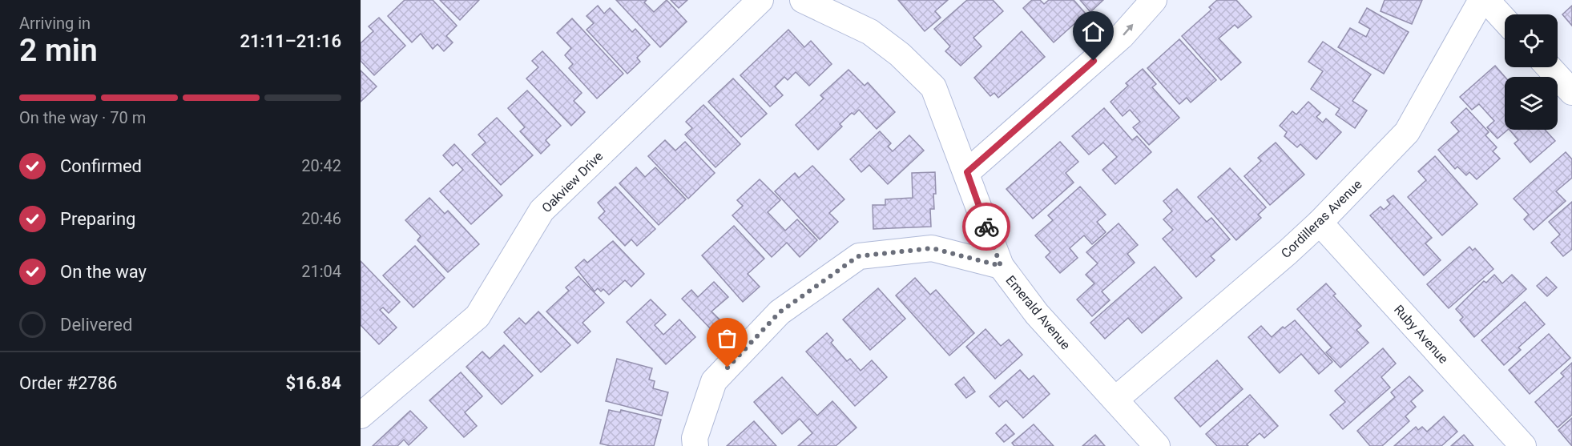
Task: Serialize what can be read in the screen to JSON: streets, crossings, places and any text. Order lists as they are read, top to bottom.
{
  "streets": {
    "street": [
      "Oakview Drive",
      "Cordilleras Avenue",
      "Emerald Avenue",
      "Ruby Avenue"
    ]
  },
  "crossings": [
    ["Cordilleras Avenue", "Emerald Avenue"],
    ["Cordilleras Avenue", "Ruby Avenue"]
  ],
  "page": {
    "heading": ["2 min", "Arriving in", "21:11–21:16"],
    "panel": ["Order #2786", "$16.84"],
    "bar": "On the way · 70 m",
    "list": [
      ["Confirmed", "20:42"],
      ["Preparing", "20:46"],
      ["On the way", "21:04"],
      "Delivered"
    ]
  }
}
